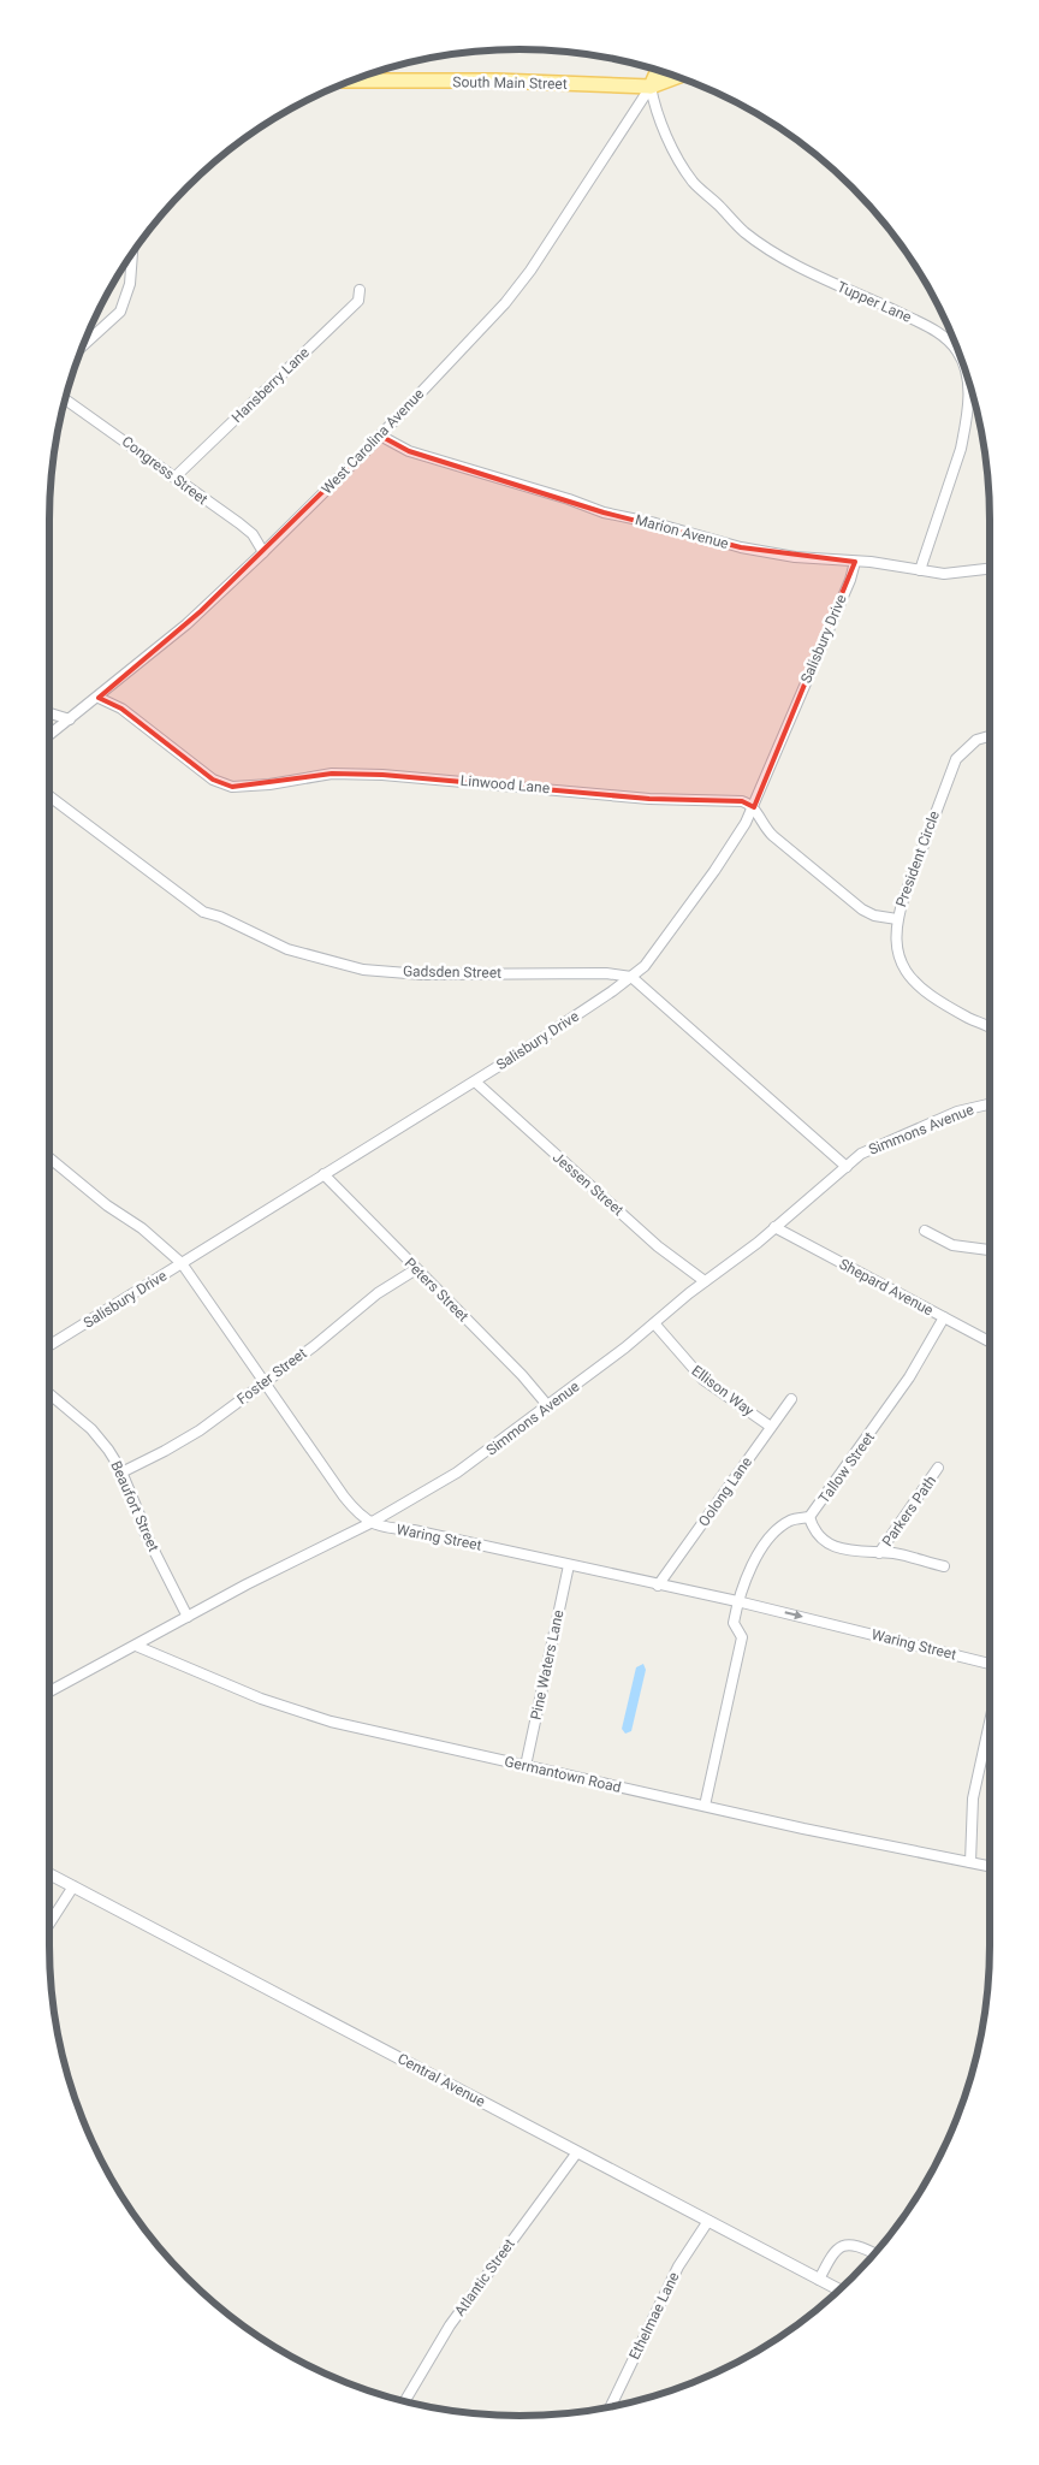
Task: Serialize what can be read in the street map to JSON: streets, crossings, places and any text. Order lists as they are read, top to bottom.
{
  "streets": {
    "main road": ["South Main Street"],
    "street": [
      "Tupper Lane",
      "Hansberry Lane",
      "West Carolina Avenue",
      "Congress Street",
      "Marion Avenue",
      "Salisbury Drive",
      "Linwood Lane",
      "President Circle",
      "Gadsden Street",
      "Simmons Avenue",
      "Jessen Street",
      "Shepard Avenue",
      "Peters Street",
      "Foster Street",
      "Ellison Way",
      "Tallow Street",
      "Oolong Lane",
      "Beaufort Street",
      "Parkers Path",
      "Waring Street",
      "Pine Waters Lane",
      "Germantown Road",
      "Central Avenue",
      "Atlantic Street",
      "Ethelmae Lane"
    ]
  },
  "crossings": [
    ["South Main Street", "Tupper Lane"],
    ["South Main Street", "West Carolina Avenue"],
    ["Tupper Lane", "West Carolina Avenue"],
    ["Tupper Lane", "Marion Avenue"],
    ["Hansberry Lane", "Congress Street"],
    ["West Carolina Avenue", "Congress Street"],
    ["West Carolina Avenue", "Marion Avenue"],
    ["West Carolina Avenue", "Linwood Lane"],
    ["Marion Avenue", "Salisbury Drive"],
    ["Salisbury Drive", "Linwood Lane"],
    ["Salisbury Drive", "Gadsden Street"],
    ["Salisbury Drive", "Jessen Street"],
    ["Salisbury Drive", "Peters Street"],
    ["Simmons Avenue", "Jessen Street"],
    ["Simmons Avenue", "Shepard Avenue"],
    ["Simmons Avenue", "Peters Street"],
    ["Simmons Avenue", "Ellison Way"],
    ["Simmons Avenue", "Beaufort Street"],
    ["Simmons Avenue", "Waring Street"],
    ["Simmons Avenue", "Germantown Road"],
    ["Shepard Avenue", "Tallow Street"],
    ["Peters Street", "Foster Street"],
    ["Foster Street", "Beaufort Street"],
    ["Ellison Way", "Oolong Lane"],
    ["Tallow Street", "Waring Street"],
    ["Oolong Lane", "Waring Street"],
    ["Waring Street", "Pine Waters Lane"],
    ["Pine Waters Lane", "Germantown Road"],
    ["Central Avenue", "Atlantic Street"],
    ["Central Avenue", "Ethelmae Lane"]
  ],
  "one_way": ["Waring Street"]
}
